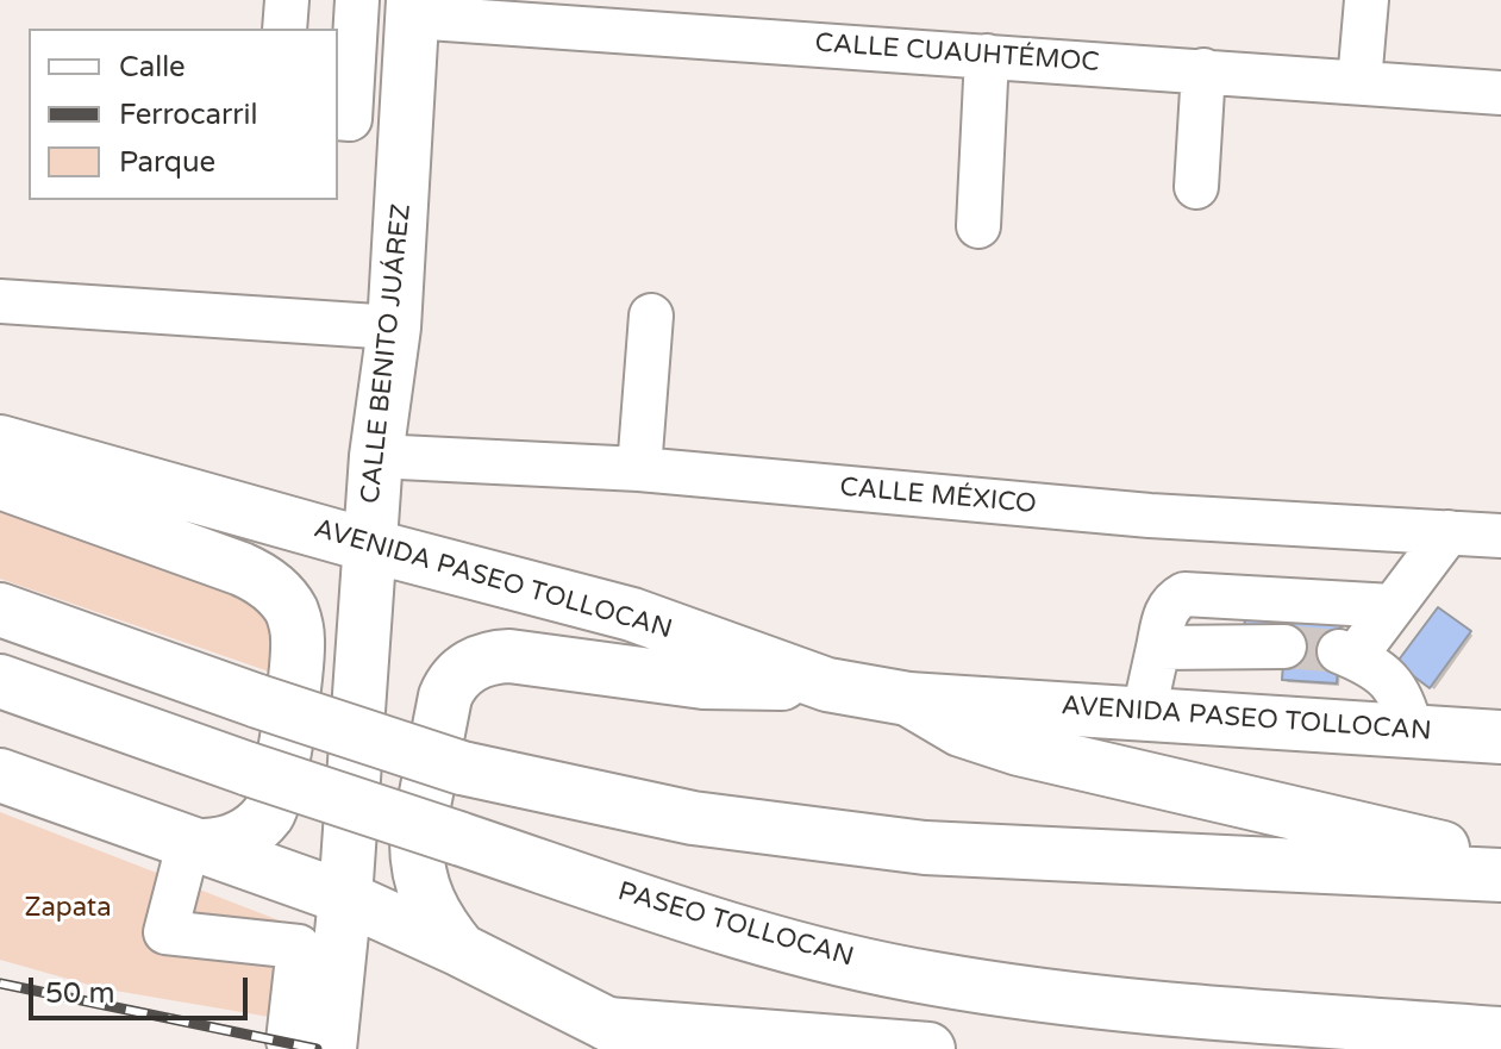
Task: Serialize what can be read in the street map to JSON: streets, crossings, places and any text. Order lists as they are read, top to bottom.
{
  "streets": {
    "main road": ["CALLE BENITO JUÁREZ", "AVENIDA PASEO TOLLOCAN", "PASEO TOLLOCAN"],
    "street": ["CALLE CUAUHTÉMOC", "CALLE MÉXICO"]
  },
  "crossings": [
    ["CALLE CUAUHTÉMOC", "CALLE BENITO JUÁREZ"],
    ["CALLE BENITO JUÁREZ", "CALLE MÉXICO"],
    ["CALLE BENITO JUÁREZ", "AVENIDA PASEO TOLLOCAN"]
  ],
  "parks": ["Zapata"],
  "legend": ["Calle", "Ferrocarril", "Parque"],
  "scale_bar": "50 m"
}
